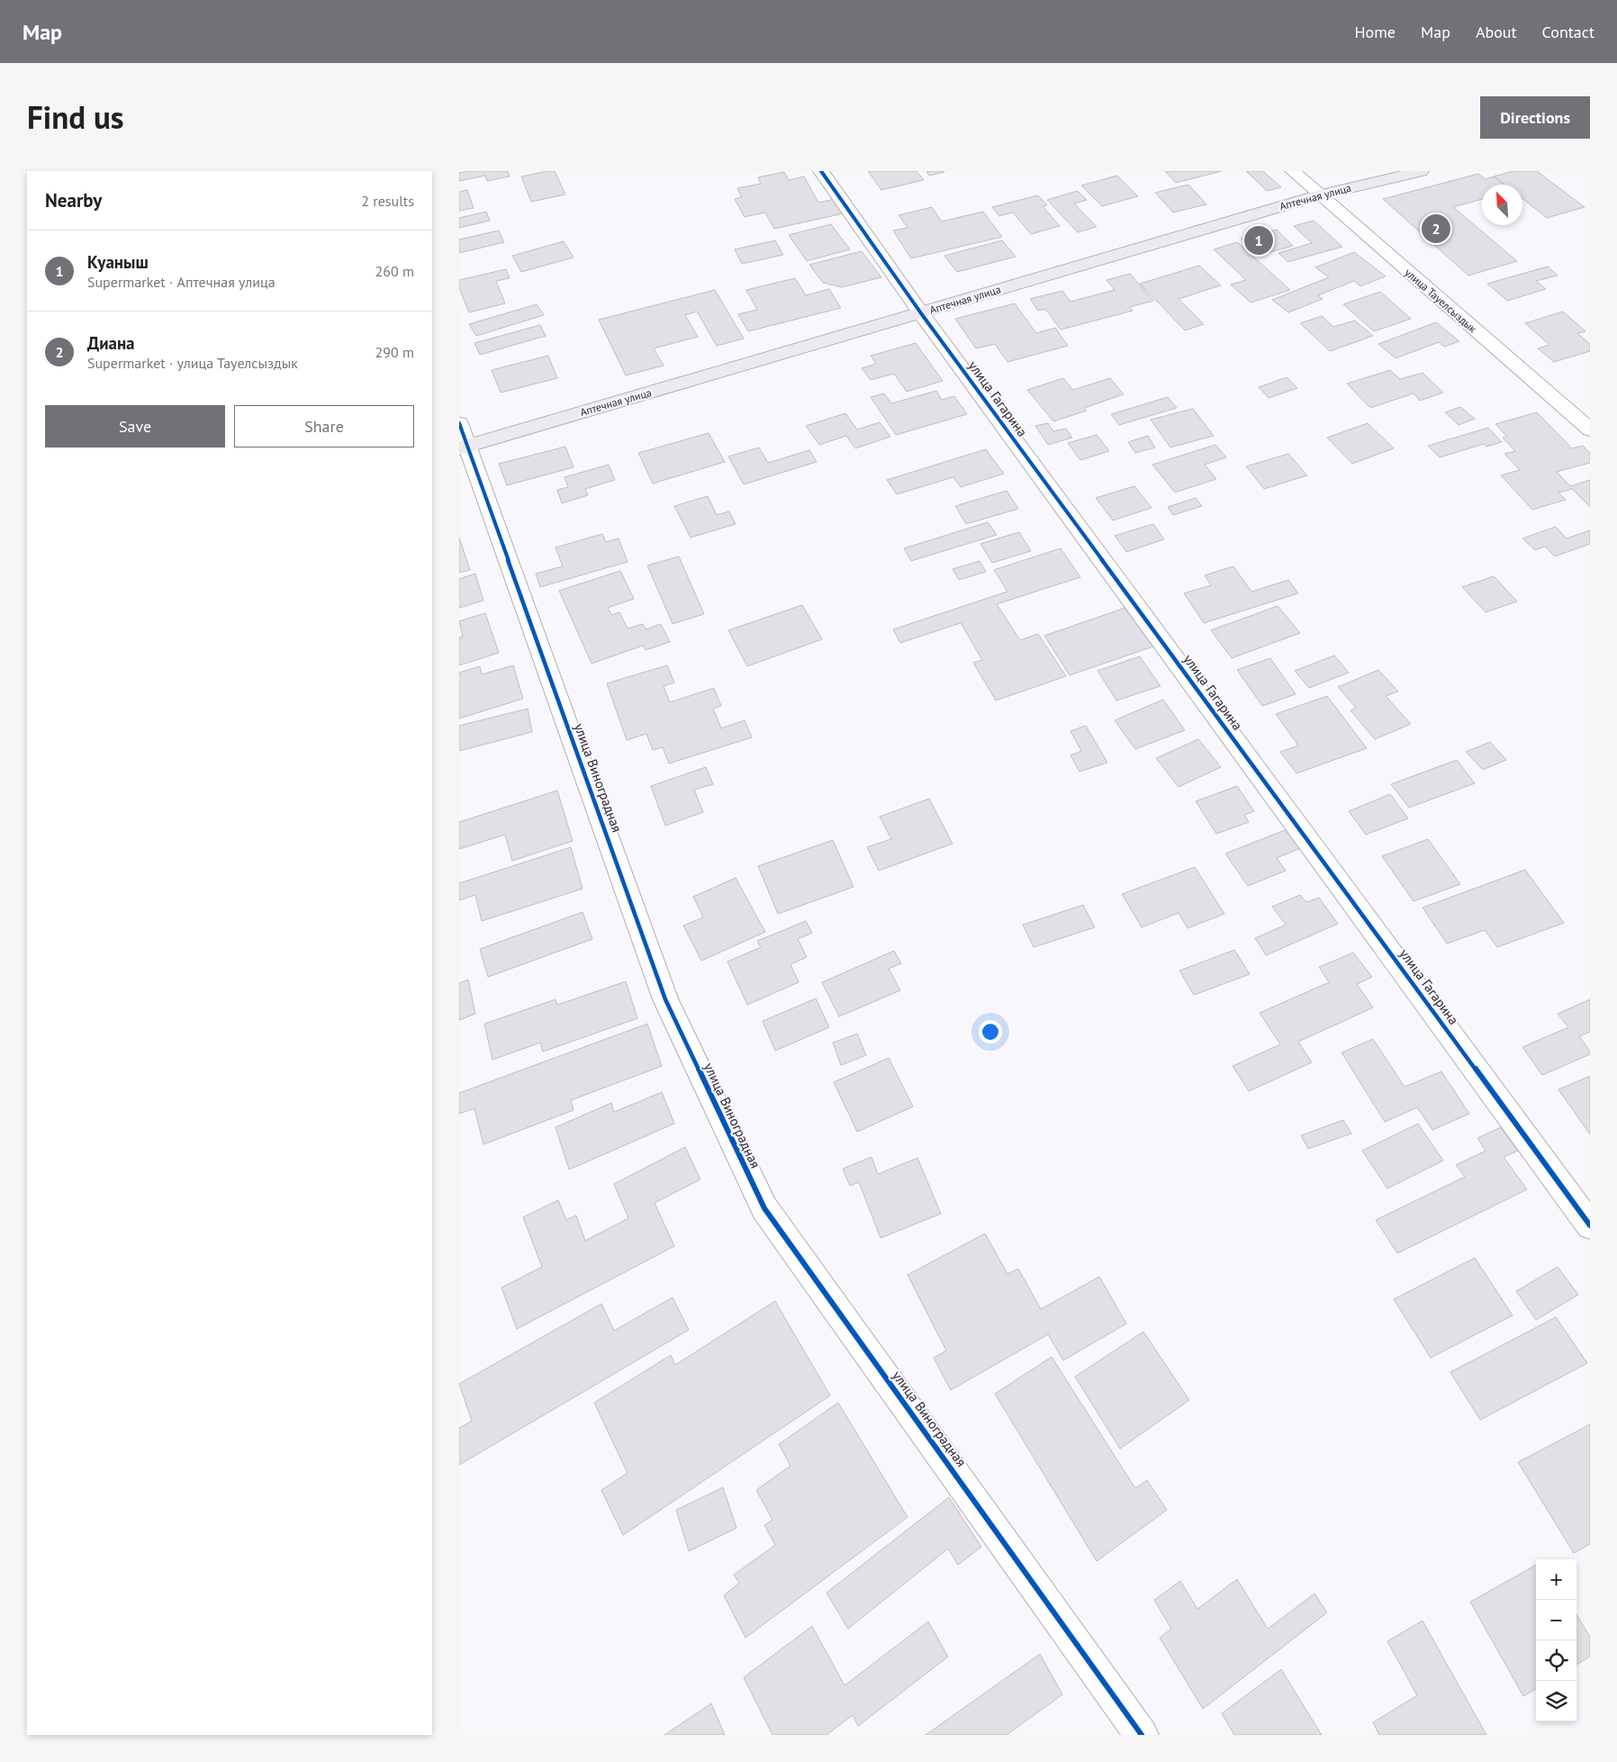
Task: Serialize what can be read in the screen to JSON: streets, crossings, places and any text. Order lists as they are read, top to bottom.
{
  "streets": {
    "main road": ["Аптечная улица"],
    "street": ["улица Тауелсыздык", "улица Гагарина", "улица Виноградная"]
  },
  "crossings": [
    ["Аптечная улица", "улица Тауелсыздык"],
    ["Аптечная улица", "улица Гагарина"],
    ["Аптечная улица", "улица Виноградная"]
  ],
  "north": "top left",
  "page": {
    "header": "Map",
    "nav": [
      "Home",
      "Map",
      "About",
      "Contact"
    ],
    "title": "Find us",
    "buttons": [
      "Directions",
      ["Save", "Share"]
    ],
    "heading": ["Nearby", "2 results"],
    "pins": ["2", "1"],
    "list": [
      {
        "mark": "1",
        "name": "Куаныш",
        "note": "Supermarket · Аптечная улица",
        "value": "260 m"
      },
      {
        "mark": "2",
        "name": "Диана",
        "note": "Supermarket · улица Тауелсыздык",
        "value": "290 m"
      }
    ],
    "map_buttons": ["+", "−"]
  }
}
